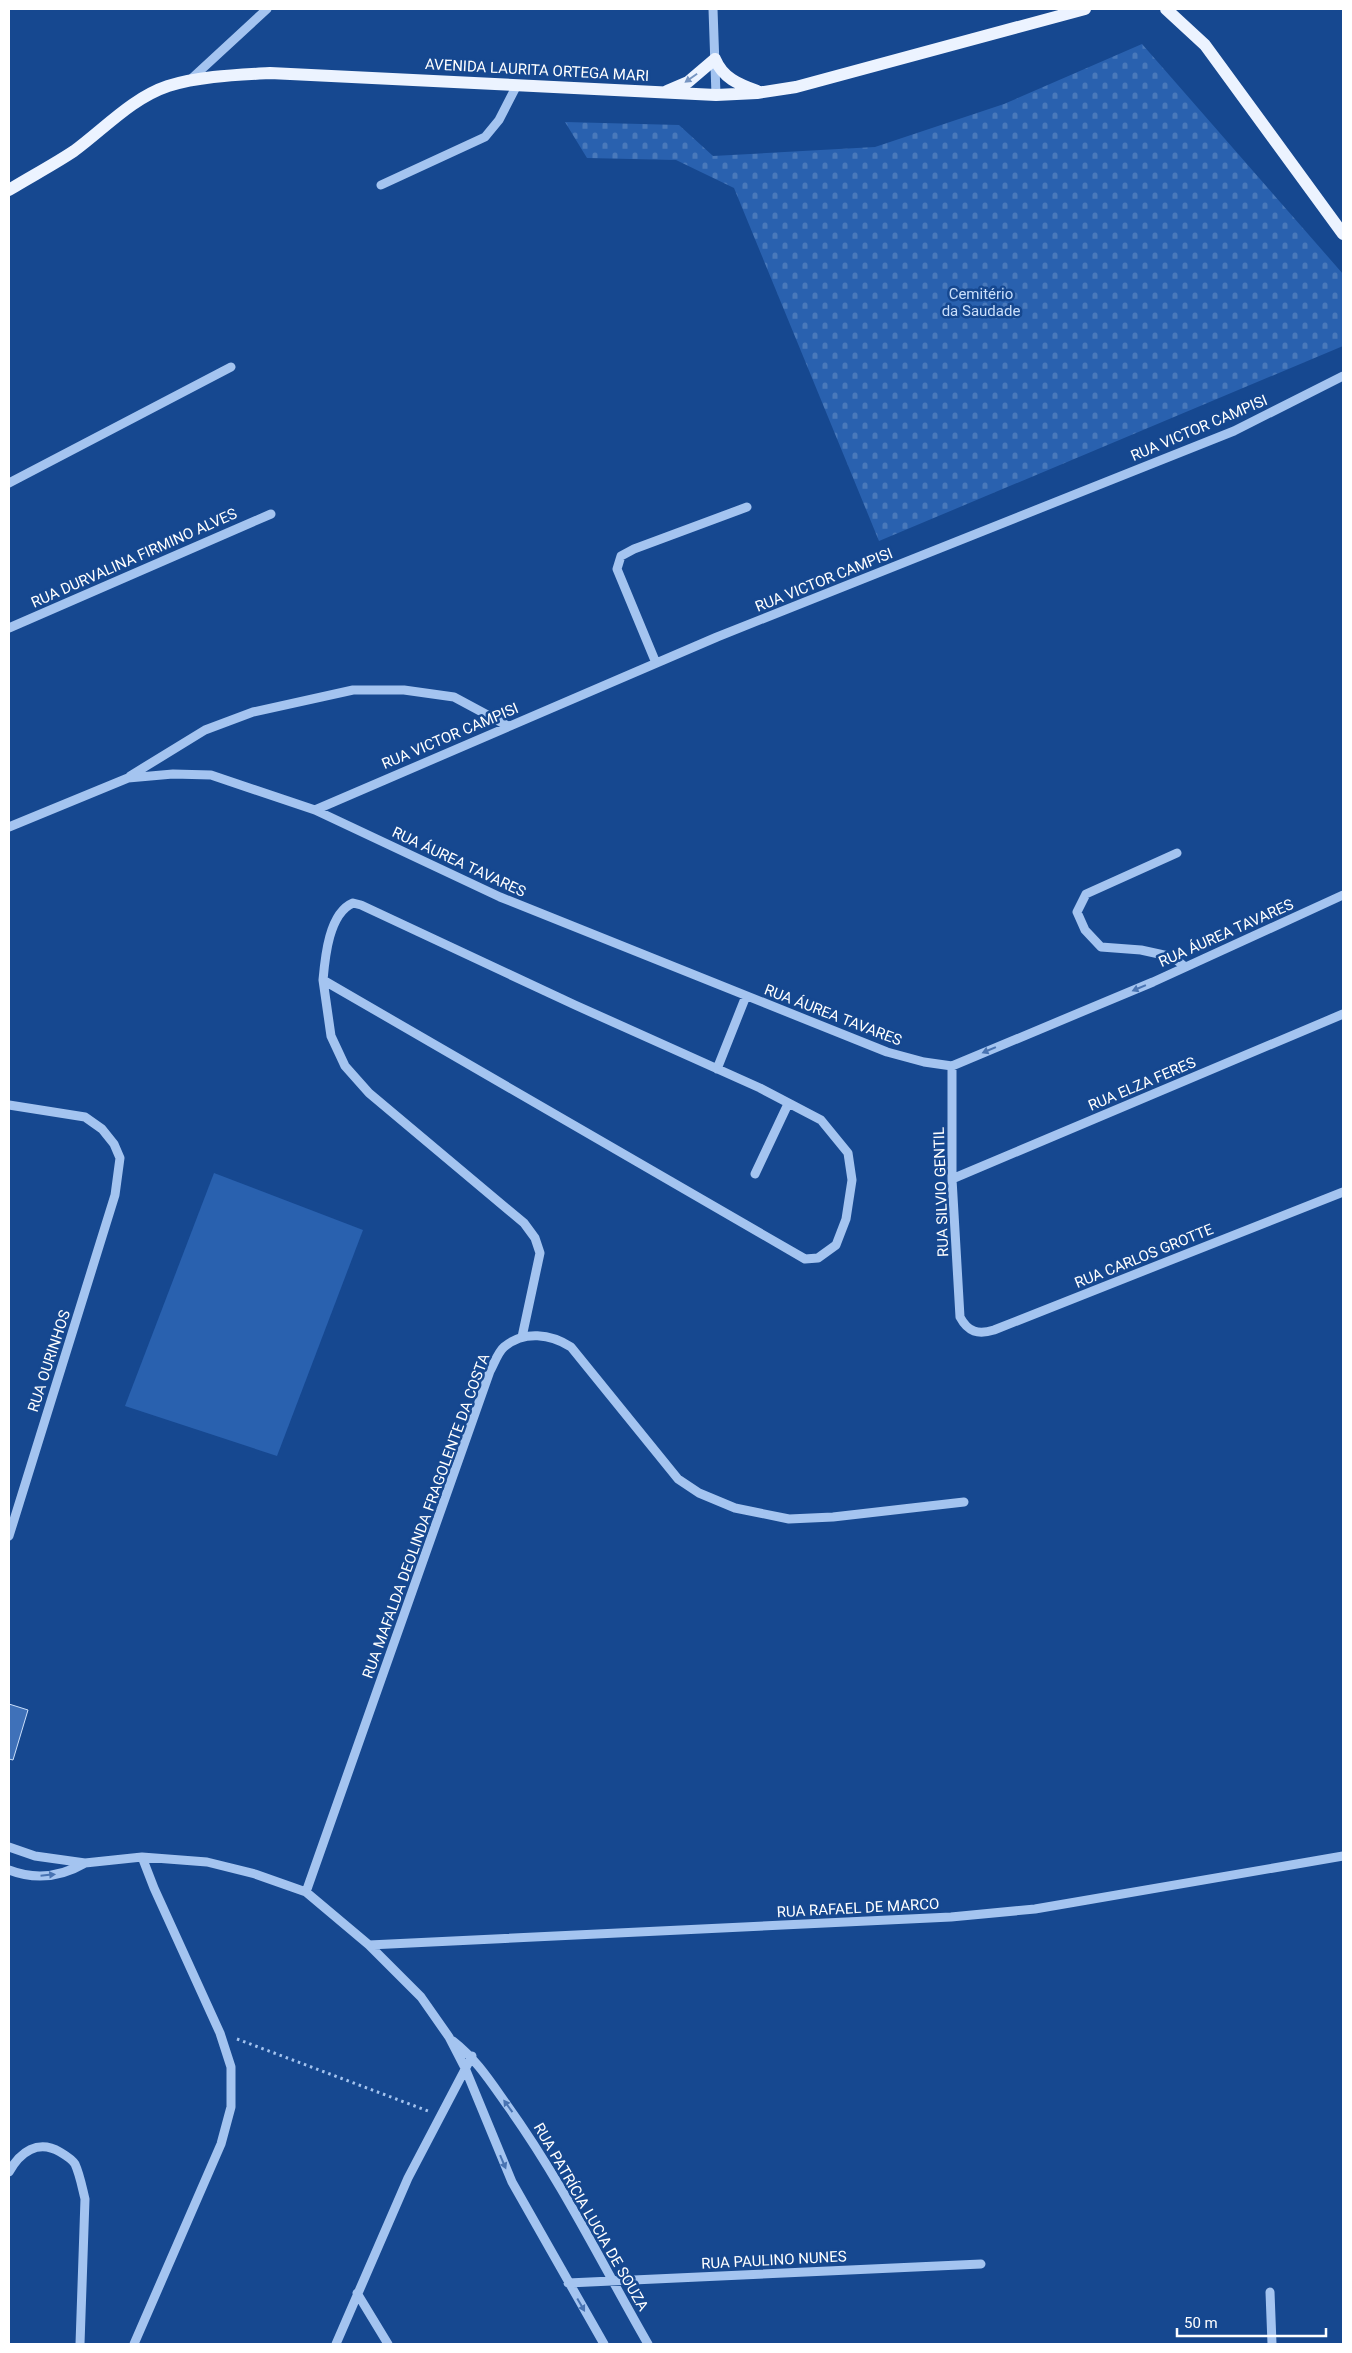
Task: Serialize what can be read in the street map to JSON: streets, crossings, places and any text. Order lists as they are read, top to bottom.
{
  "streets": {
    "main road": ["AVENIDA LAURITA ORTEGA MARI"],
    "street": [
      "RUA VICTOR CAMPISI",
      "RUA DURVALINA FIRMINO ALVES",
      "RUA ÁUREA TAVARES",
      "RUA ELZA FERES",
      "RUA SILVIO GENTIL",
      "RUA CARLOS GROTTE",
      "RUA OURINHOS",
      "RUA MAFALDA DEOLINDA FRAGOLENTE DA COSTA",
      "RUA RAFAEL DE MARCO",
      "RUA PATRÍCIA LUCIA DE SOUZA",
      "RUA PAULINO NUNES"
    ]
  },
  "crossings": [
    ["RUA VICTOR CAMPISI", "RUA ÁUREA TAVARES"],
    ["RUA ÁUREA TAVARES", "RUA SILVIO GENTIL"],
    ["RUA ELZA FERES", "RUA SILVIO GENTIL"],
    ["RUA SILVIO GENTIL", "RUA CARLOS GROTTE"],
    ["RUA MAFALDA DEOLINDA FRAGOLENTE DA COSTA", "RUA PATRÍCIA LUCIA DE SOUZA"],
    ["RUA RAFAEL DE MARCO", "RUA PATRÍCIA LUCIA DE SOUZA"],
    ["RUA PATRÍCIA LUCIA DE SOUZA", "RUA PAULINO NUNES"]
  ],
  "parks": ["Cemitério da Saudade"],
  "scale_bar": "50 m"
}
